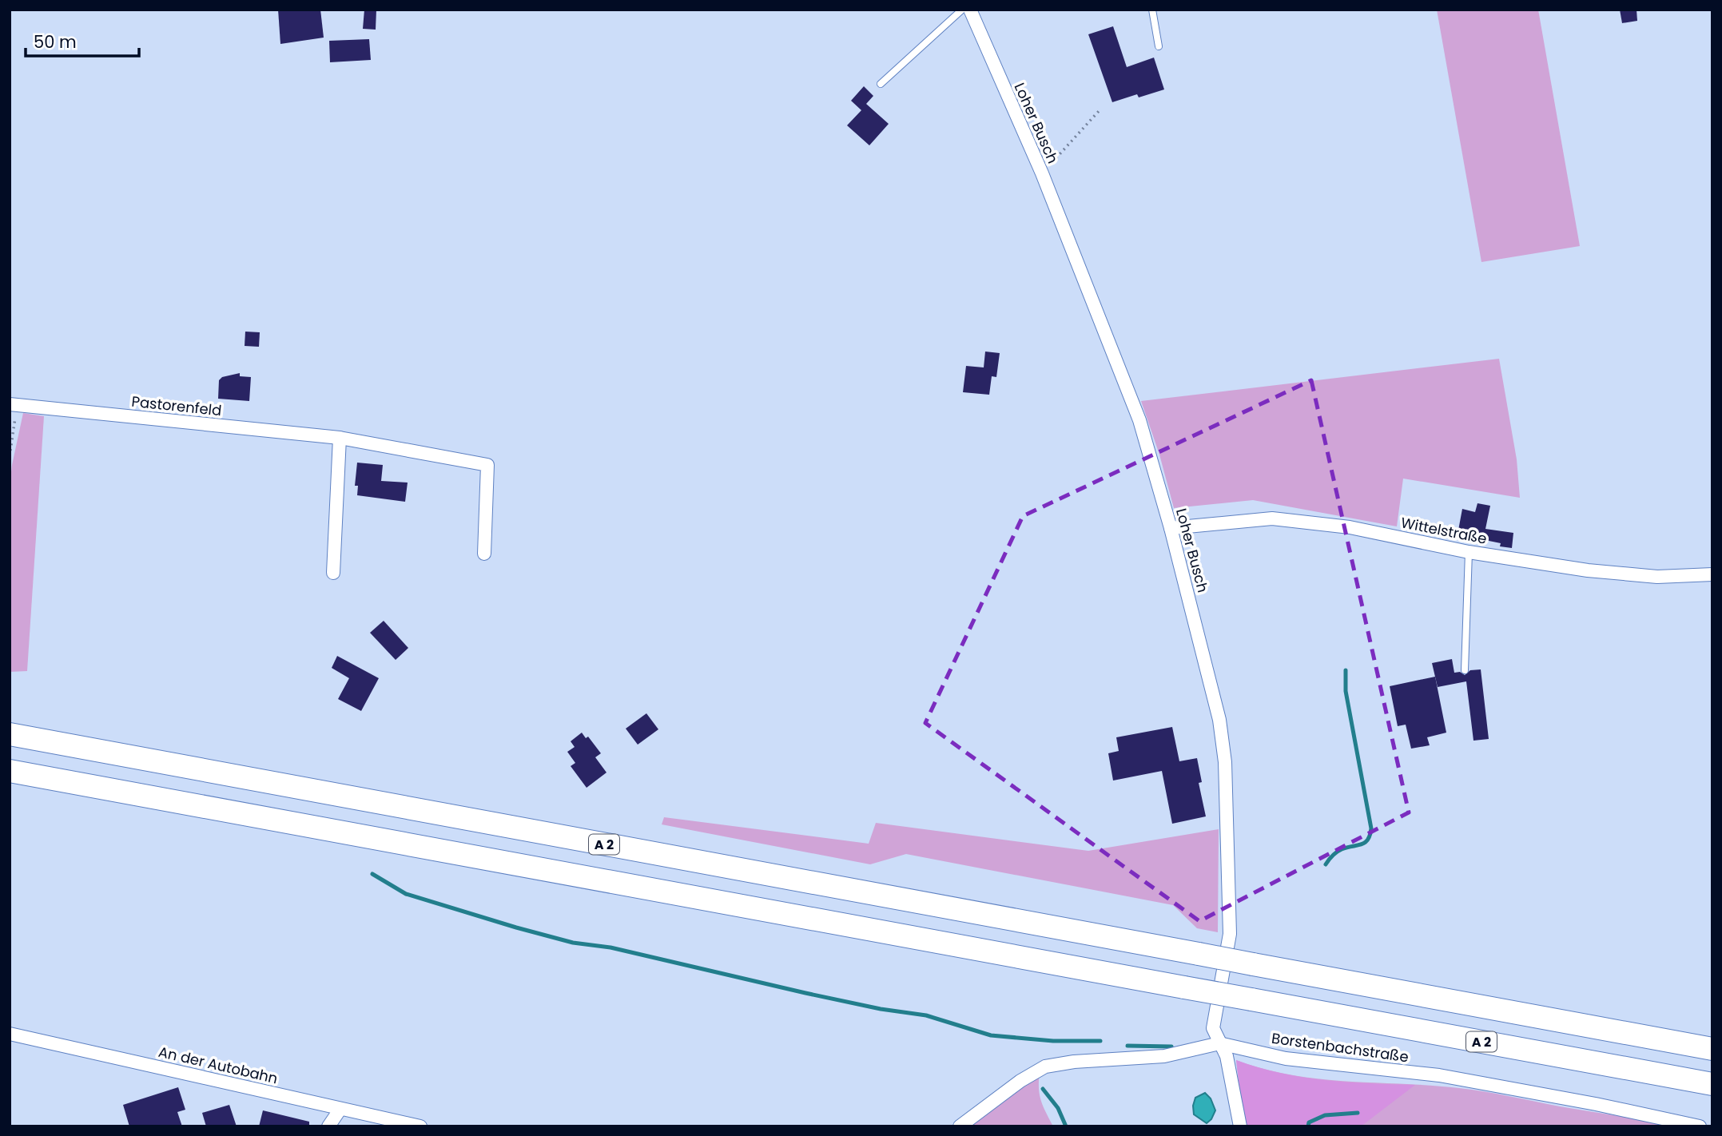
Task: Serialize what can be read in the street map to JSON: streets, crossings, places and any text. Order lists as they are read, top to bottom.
{
  "streets": {
    "highway": ["A 2"],
    "street": [
      "Loher Busch",
      "Pastorenfeld",
      "Wittelstraße",
      "Borstenbachstraße",
      "An der Autobahn"
    ]
  },
  "crossings": [
    ["Loher Busch", "Wittelstraße"],
    ["Loher Busch", "Borstenbachstraße"]
  ],
  "scale_bar": "50 m"
}
